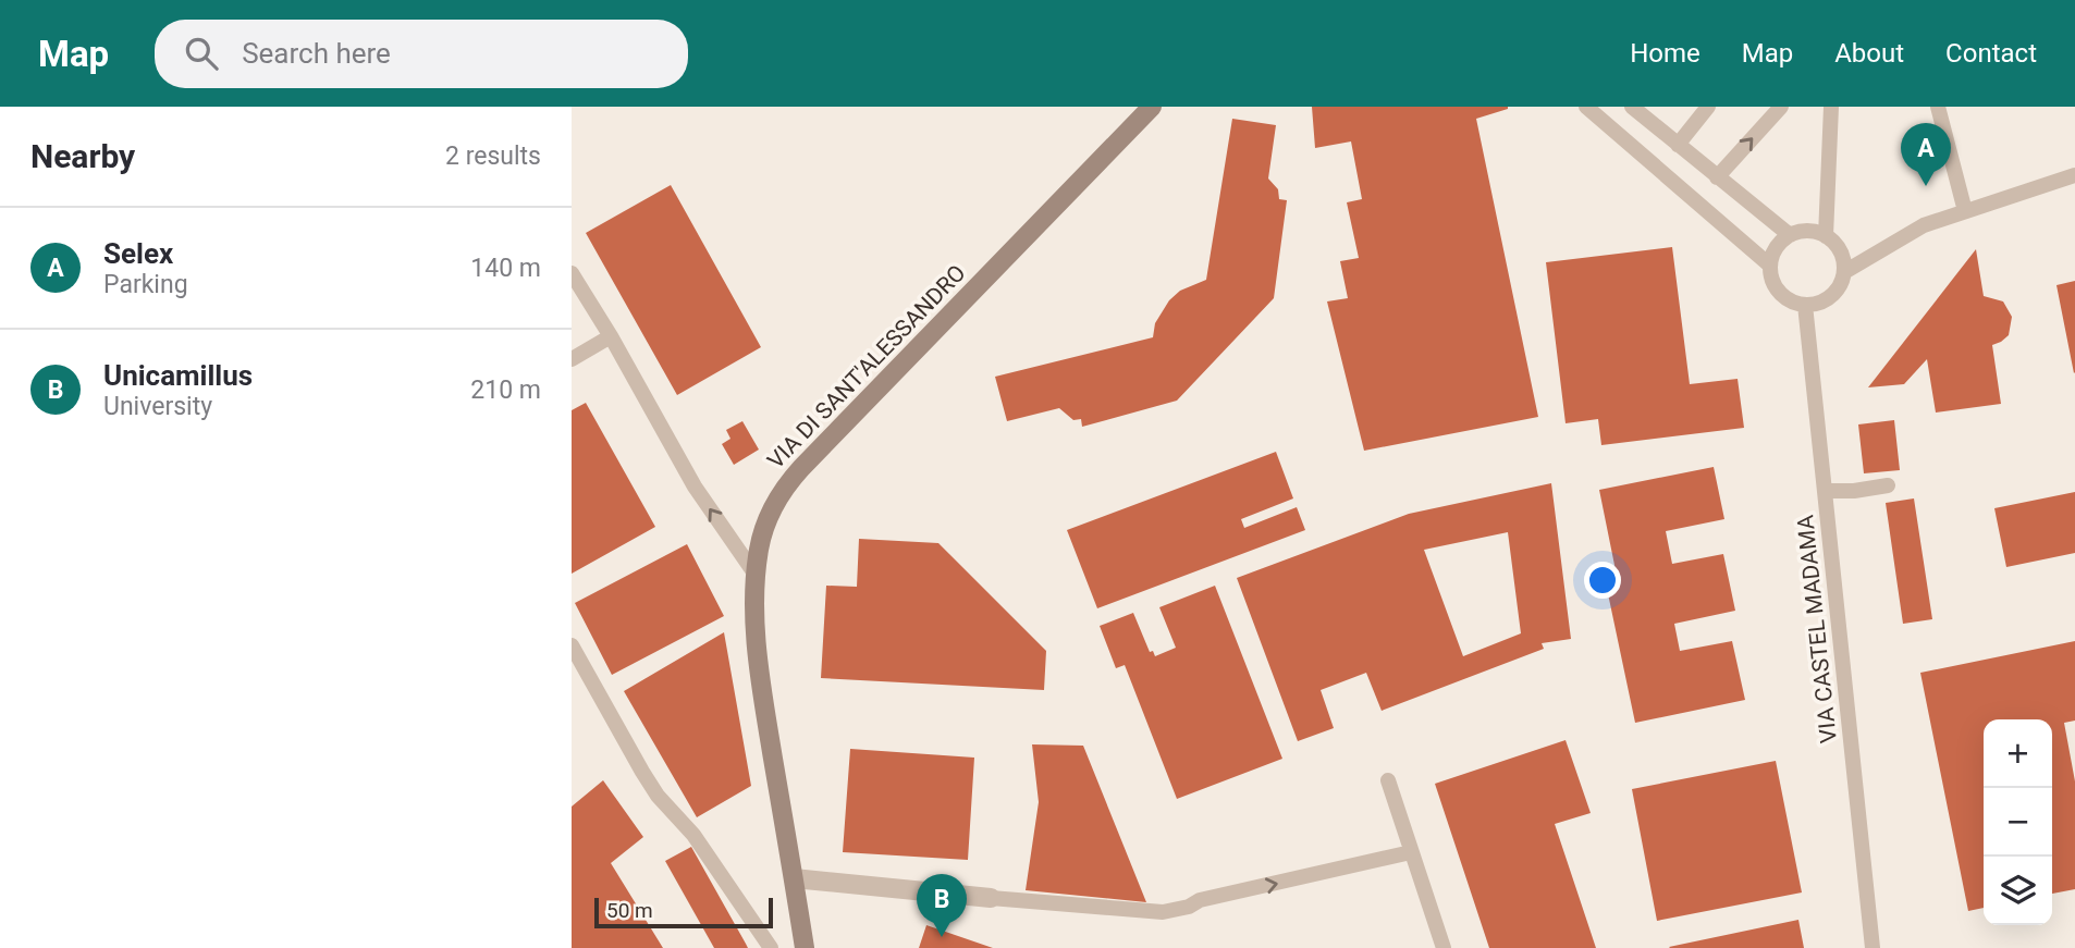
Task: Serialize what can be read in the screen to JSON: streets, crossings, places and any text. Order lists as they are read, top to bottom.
{
  "streets": {
    "street": ["VIA DI SANT'ALESSANDRO"],
    "lane": ["VIA CASTEL MADAMA"]
  },
  "scale_bar": "50 m",
  "page": {
    "header": "Map",
    "search": "Search here",
    "nav": [
      "Home",
      "Map",
      "About",
      "Contact"
    ],
    "heading": ["Nearby", "2 results"],
    "pins": ["A", "B"],
    "list": [
      {
        "mark": "A",
        "name": "Selex",
        "note": "Parking",
        "value": "140 m"
      },
      {
        "mark": "B",
        "name": "Unicamillus",
        "note": "University",
        "value": "210 m"
      }
    ],
    "map_buttons": ["+", "−"],
    "scale": "50 m"
  }
}
